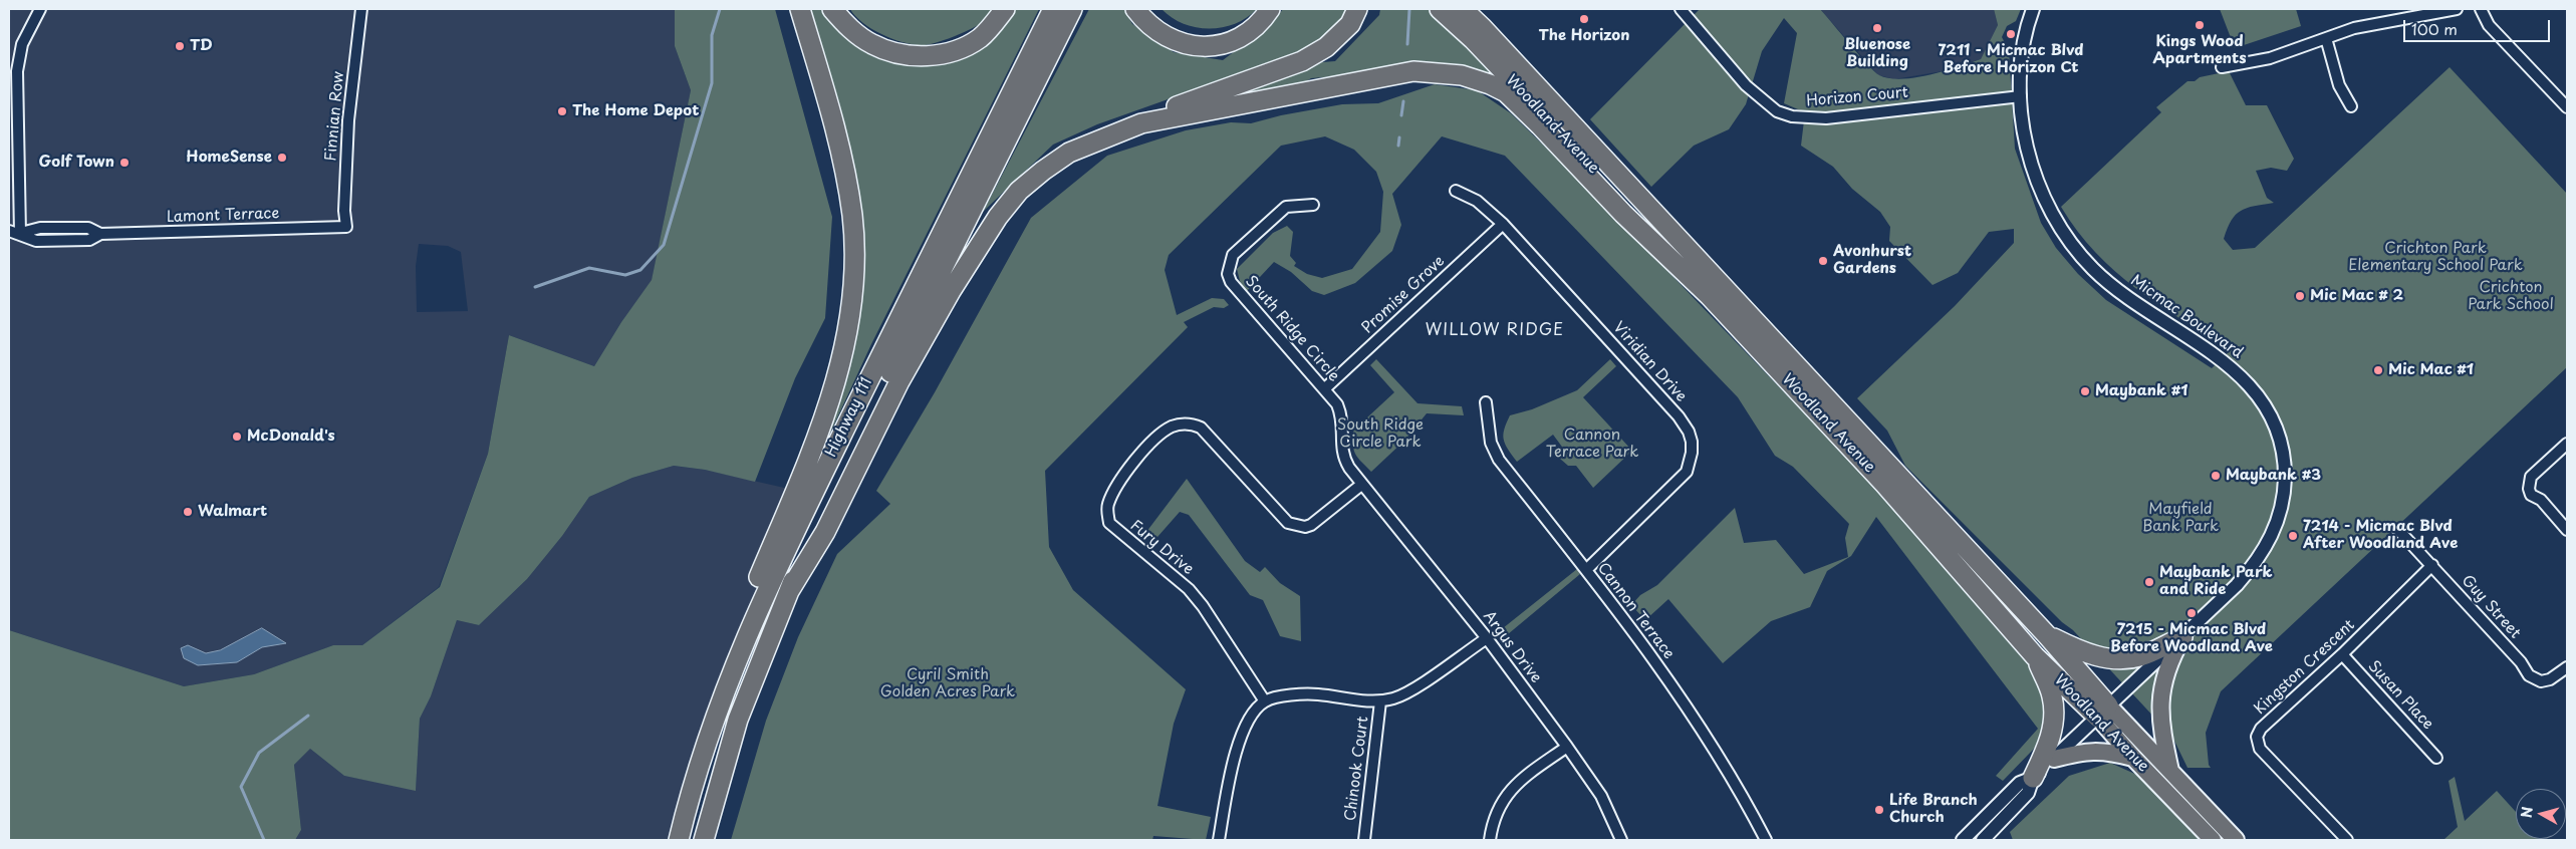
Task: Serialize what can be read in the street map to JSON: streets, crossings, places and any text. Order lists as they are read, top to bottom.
{
  "streets": {
    "highway": ["Woodland Avenue", "Highway 111"],
    "street": [
      "Horizon Court",
      "Finnian Row",
      "Lamont Terrace",
      "Promise Grove",
      "Micmac Boulevard",
      "South Ridge Circle",
      "Viridian Drive",
      "Fury Drive",
      "Guy Street",
      "Cannon Terrace",
      "Argus Drive",
      "Kingston Crescent",
      "Susan Place",
      "Chinook Court"
    ]
  },
  "crossings": [
    ["Horizon Court", "Micmac Boulevard"],
    ["Finnian Row", "Lamont Terrace"],
    ["Woodland Avenue", "Micmac Boulevard"],
    ["Promise Grove", "South Ridge Circle"],
    ["Promise Grove", "Viridian Drive"],
    ["South Ridge Circle", "Fury Drive"],
    ["South Ridge Circle", "Argus Drive"],
    ["Viridian Drive", "Cannon Terrace"],
    ["Fury Drive", "Argus Drive"],
    ["Guy Street", "Kingston Crescent"],
    ["Kingston Crescent", "Susan Place"]
  ],
  "districts": ["WILLOW RIDGE"],
  "parks": [
    "Crichton Park Elementary School Park",
    "Crichton Park School",
    "South Ridge Circle Park",
    "Cannon Terrace Park",
    "Mayfield Bank Park",
    "Cyril Smith Golden Acres Park"
  ],
  "places": [
    "The Horizon",
    "Kings Wood Apartments",
    "Bluenose Building",
    "7211 - Micmac Blvd Before Horizon Ct",
    "TD",
    "The Home Depot",
    "HomeSense",
    "Golf Town",
    "Avonhurst Gardens",
    "Mic Mac # 2",
    "Mic Mac #1",
    "Maybank #1",
    "McDonald's",
    "Maybank #3",
    "Walmart",
    "7214 - Micmac Blvd After Woodland Ave",
    "Maybank Park and Ride",
    "7215 - Micmac Blvd Before Woodland Ave",
    "Life Branch Church"
  ],
  "scale_bar": "100 m",
  "north": "left"
}
